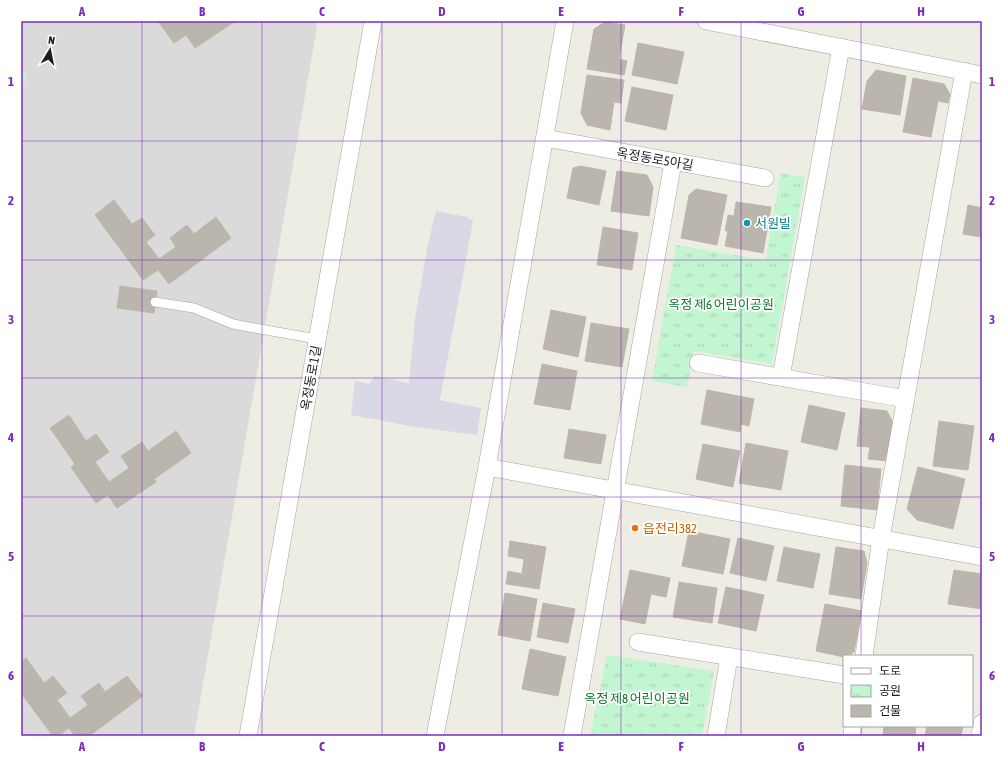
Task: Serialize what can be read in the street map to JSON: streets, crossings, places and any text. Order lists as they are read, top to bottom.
{
  "streets": {
    "street": ["옥정동로5아길", "옥정동로1길"]
  },
  "parks": ["옥정 제6 어린이공원", "옥정 제8 어린이공원"],
  "places": ["서원빌", "읍전리382"],
  "legend": ["도로", "공원", "건물"],
  "north": "top",
  "grid": {
    "columns": [
      "A",
      "B",
      "C",
      "D",
      "E",
      "F",
      "G",
      "H"
    ],
    "rows": [
      "1",
      "2",
      "3",
      "4",
      "5",
      "6"
    ]
  }
}
